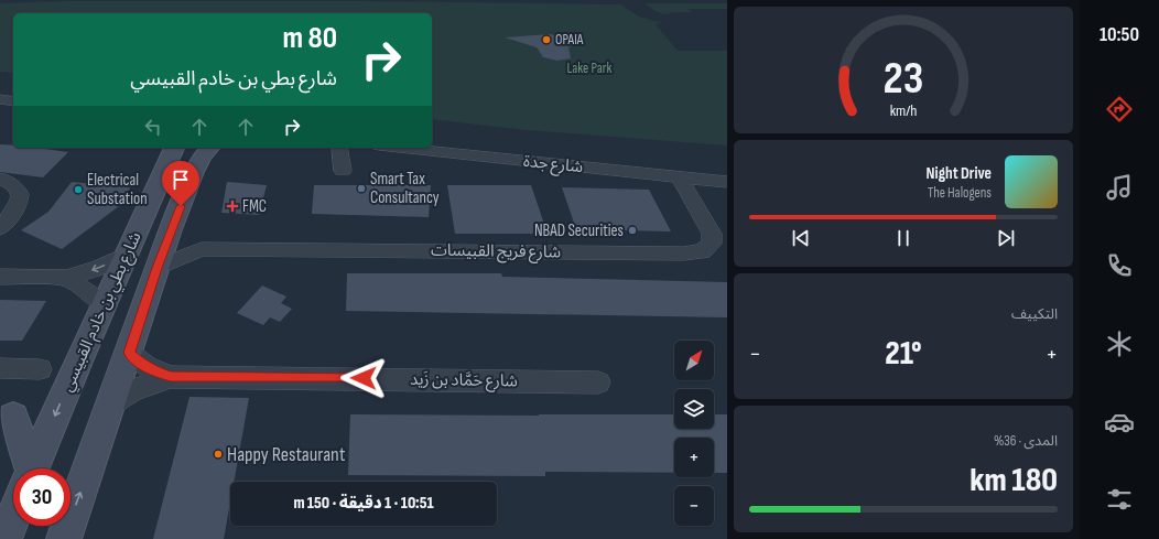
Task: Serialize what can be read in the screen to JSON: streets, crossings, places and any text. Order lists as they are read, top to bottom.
{
  "streets": {
    "street": [
      "شارع جدة",
      "شارع فريج القبيسات",
      "شارع بطي بن خادم القبيسي",
      "شارع حَمَّاد بن زَيد"
    ]
  },
  "crossings": [
    ["شارع جدة", "شارع فريج القبيسات"],
    ["شارع فريج القبيسات", "شارع بطي بن خادم القبيسي"],
    ["شارع بطي بن خادم القبيسي", "شارع حَمَّاد بن زَيد"]
  ],
  "parks": ["Lake Park"],
  "places": {
    "other": [
      "OPAIA",
      "Smart Tax Consultancy",
      "Electrical Substation",
      "NBAD Securities",
      "Happy Restaurant"
    ],
    "health": ["FMC"]
  },
  "north": "top right",
  "page": {
    "tabs": "10:50",
    "turn": ["80 m", "شارع بطي بن خادم القبيسي"],
    "song": ["Night Drive", "The Halogens"],
    "tile": [
      "التكييف",
      ["المدى · 36%", "180 km"]
    ],
    "heat": ["−", "21°", "+"],
    "map_buttons": ["+", "−"],
    "limit": "30",
    "trip": "10:51 · 1 دقيقة · 150 m",
    "gauge": ["23", "km/h"]
  }
}
